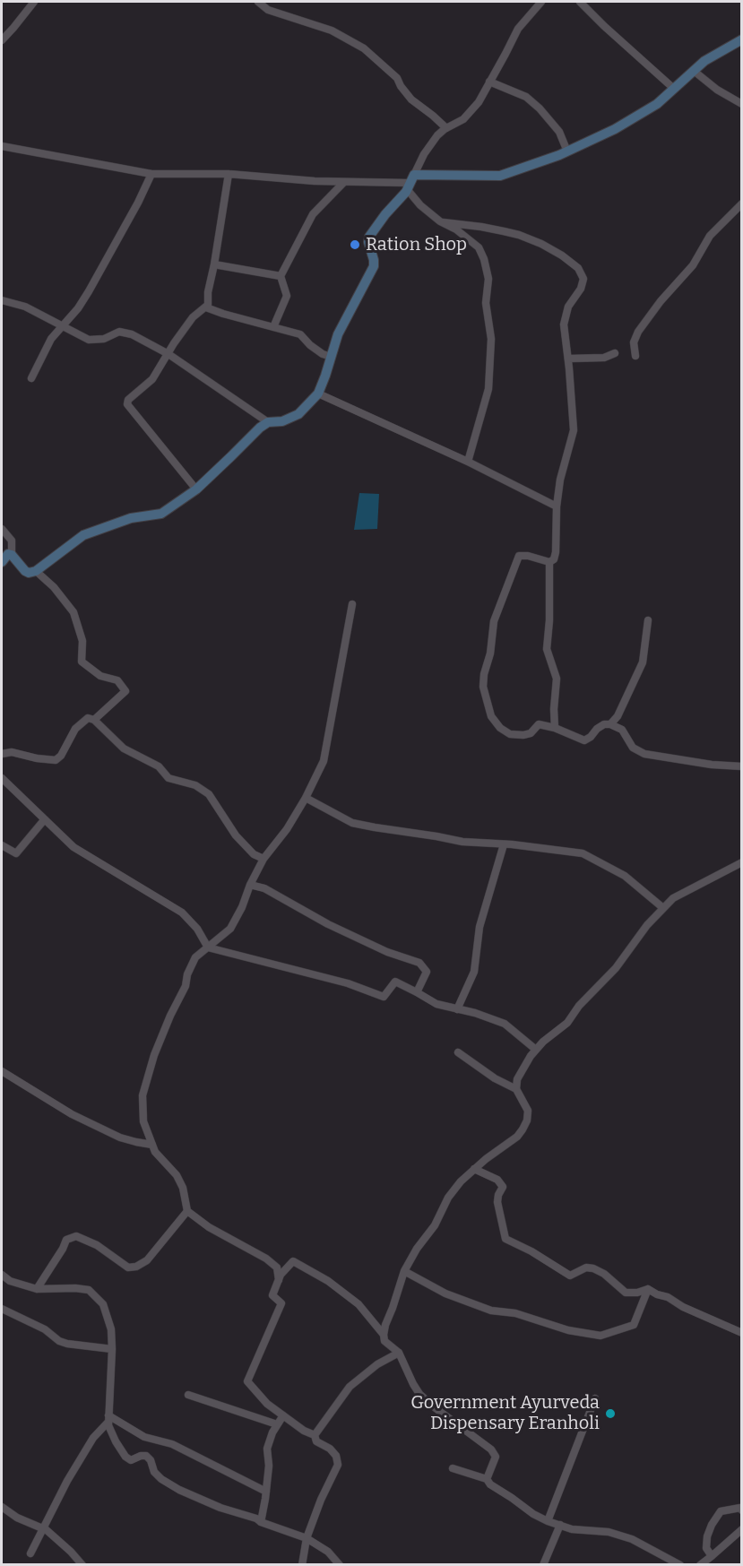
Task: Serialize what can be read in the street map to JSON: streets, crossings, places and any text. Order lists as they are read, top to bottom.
{
  "places": ["Ration Shop", "Government Ayurveda Dispensary Eranholi"]
}
